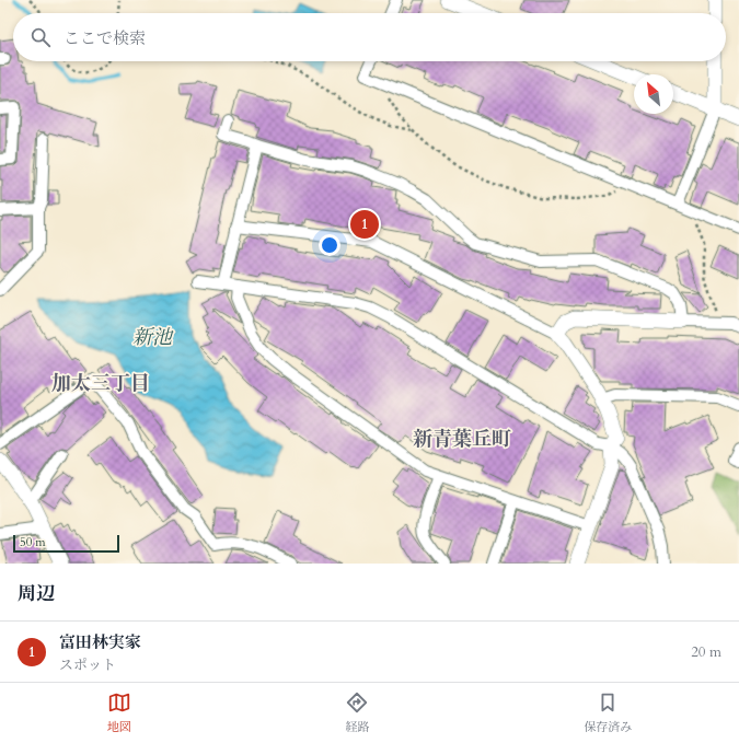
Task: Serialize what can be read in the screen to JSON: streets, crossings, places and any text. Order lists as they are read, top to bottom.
{
  "districts": ["加太三丁目", "新青葉丘町"],
  "water": ["新池"],
  "scale_bar": "50 m",
  "north": "top left",
  "page": {
    "search": "ここで検索",
    "pins": "1",
    "scale": "50 m",
    "heading": "周辺",
    "list": [
      {
        "mark": "1",
        "name": "富田林実家",
        "note": "スポット",
        "value": "20 m"
      }
    ],
    "nav": ["地図", "経路", "保存済み"]
  }
}
